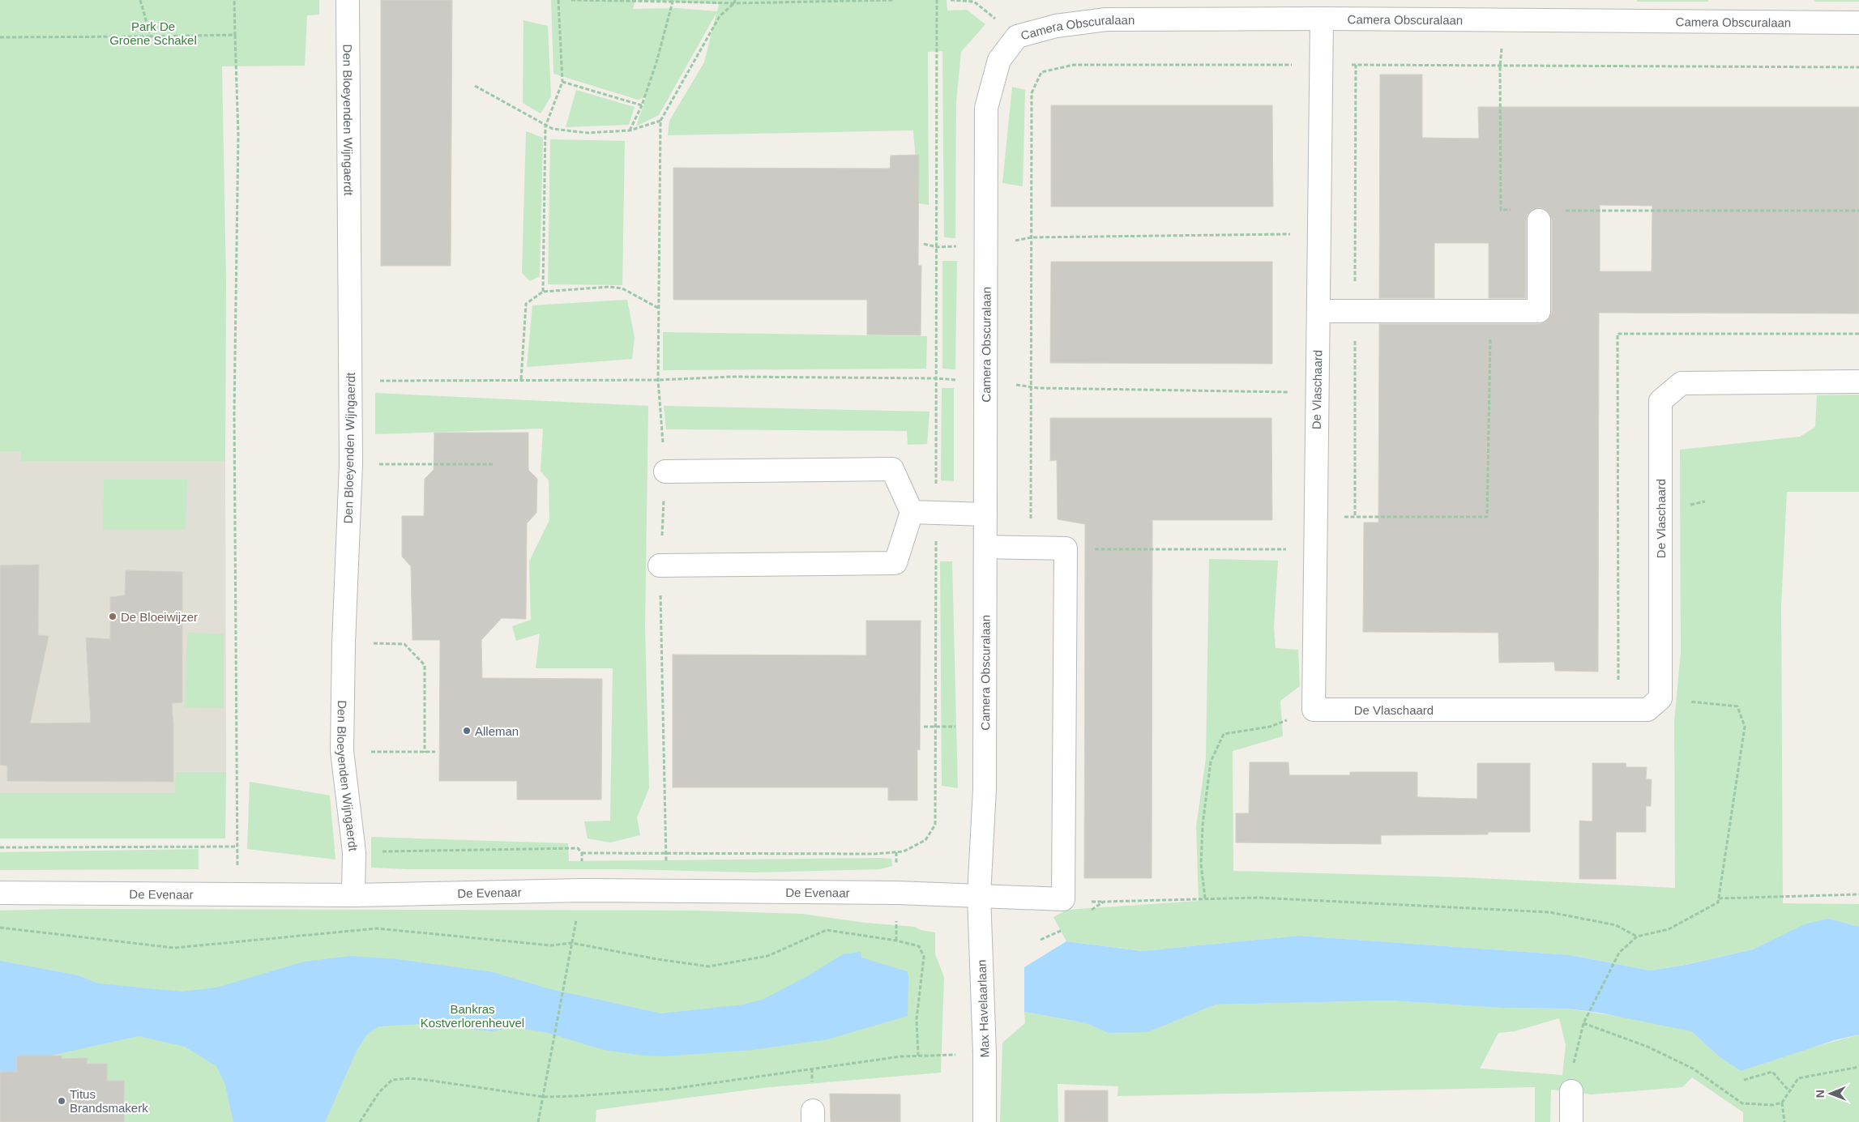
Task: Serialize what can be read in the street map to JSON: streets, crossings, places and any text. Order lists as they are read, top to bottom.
{
  "streets": {
    "street": [
      "Camera Obscuralaan",
      "Den Bloeyenden Wijngaerdt",
      "De Vlaschaard",
      "De Evenaar",
      "Max Havelaarlaan"
    ]
  },
  "crossings": [
    ["Camera Obscuralaan", "De Vlaschaard"],
    ["Camera Obscuralaan", "De Evenaar"],
    ["Camera Obscuralaan", "Max Havelaarlaan"],
    ["Den Bloeyenden Wijngaerdt", "De Evenaar"],
    ["De Evenaar", "Max Havelaarlaan"]
  ],
  "parks": ["Park De Groene Schakel", "Bankras Kostverlorenheuvel"],
  "places": ["De Bloeiwijzer", "Alleman", "Titus Brandsmakerk"],
  "north": "left"
}
